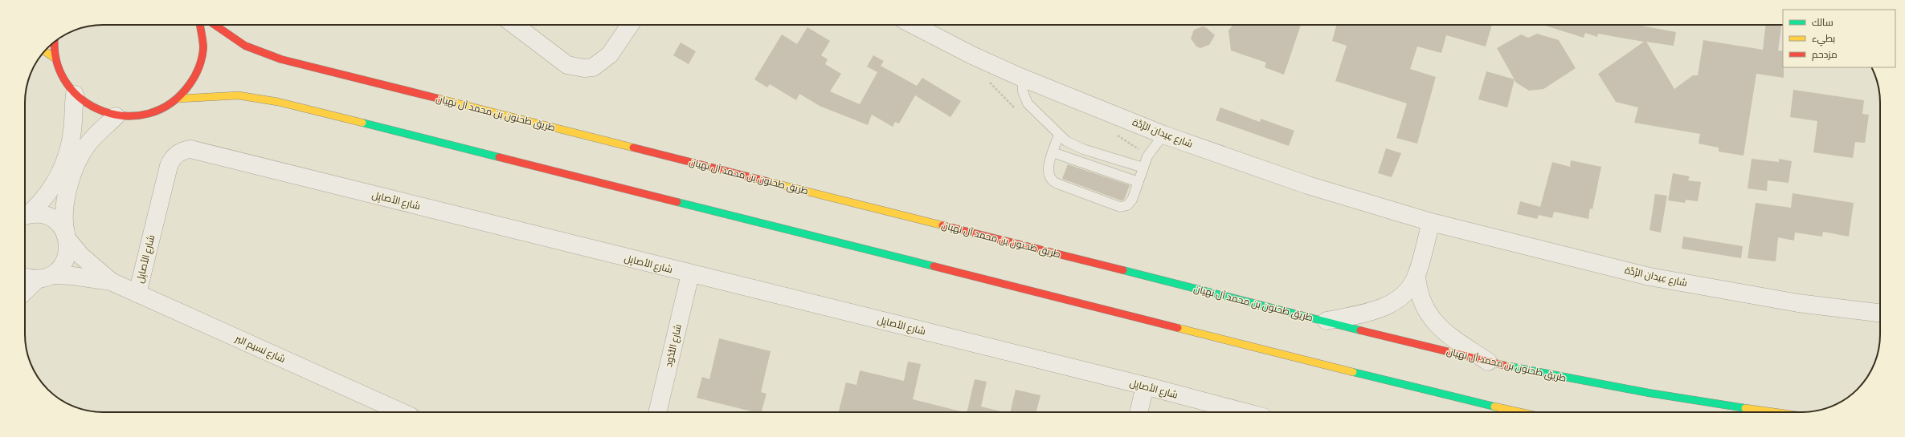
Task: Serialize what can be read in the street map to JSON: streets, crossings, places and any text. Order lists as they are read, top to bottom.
{
  "streets": {
    "main road": ["طريق طحنون بن محمد آل نهيان"],
    "street": [
      "شارع عِيدان الرَّدَّة",
      "شارع الأصايِل",
      "شارع النُّدُود",
      "شارع نسيم البر"
    ]
  },
  "crossings": [
    ["شارع الأصايِل", "شارع النُّدُود"],
    ["شارع الأصايِل", "شارع نسيم البر"]
  ],
  "legend": ["سالك", "بطيء", "مزدحم"]
}
